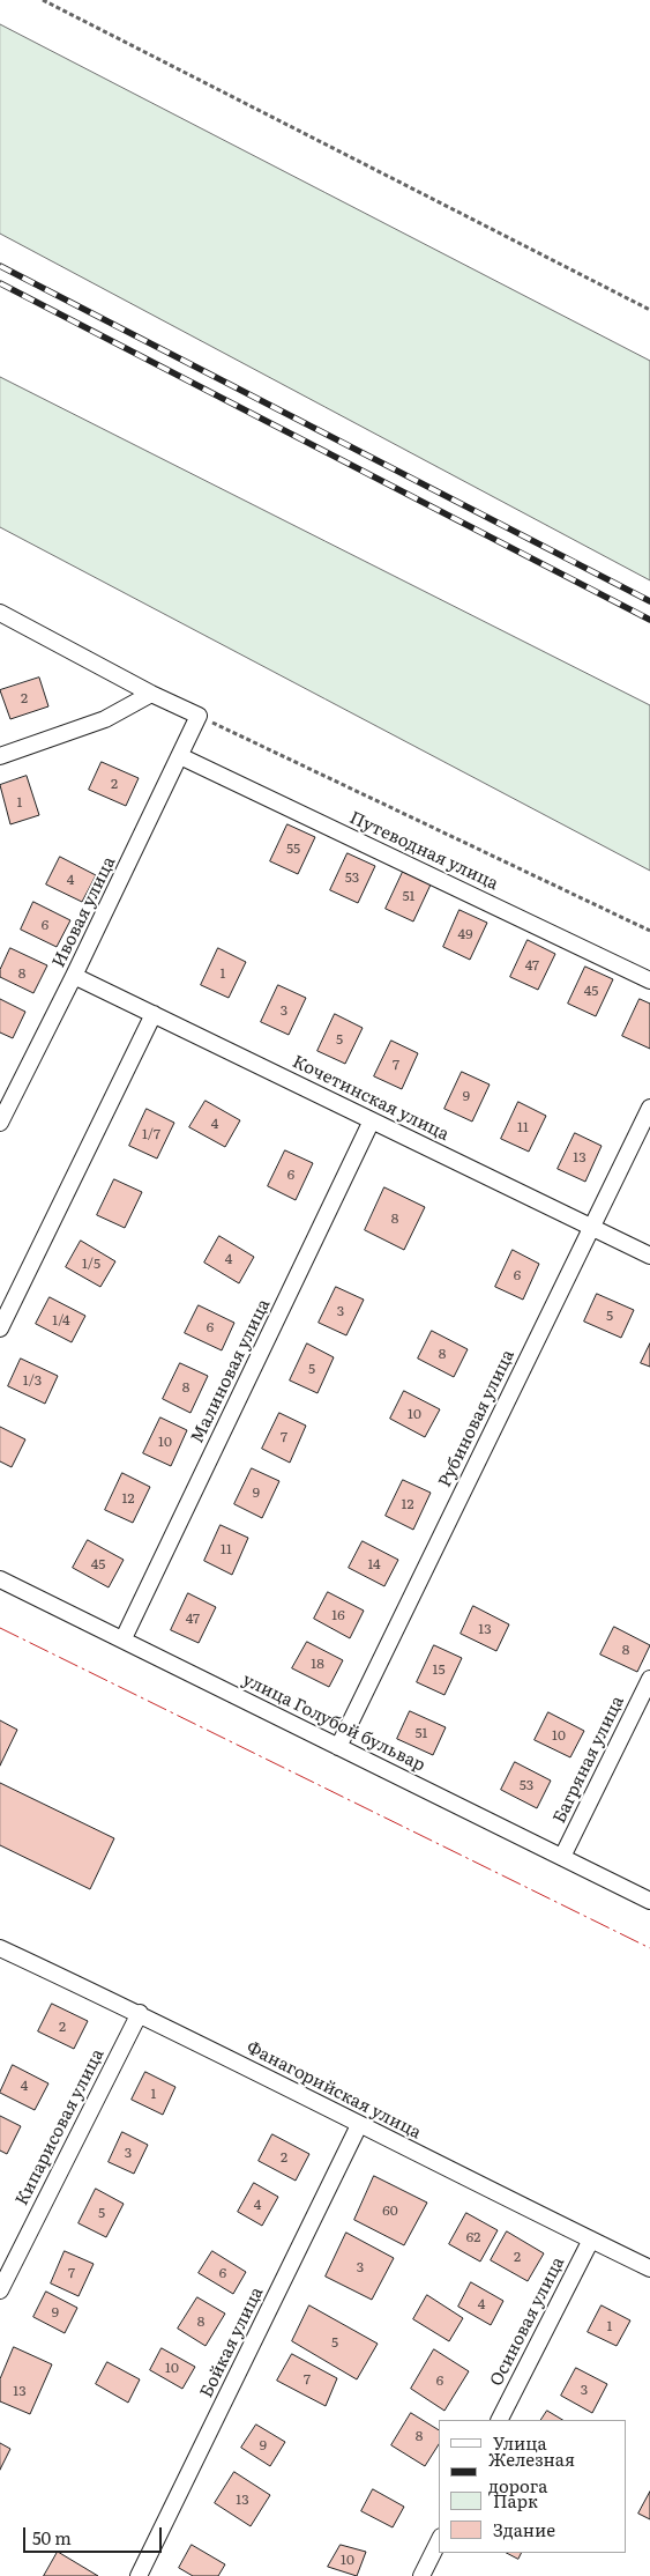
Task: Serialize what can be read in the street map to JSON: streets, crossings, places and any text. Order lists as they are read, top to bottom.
{
  "streets": {
    "street": [
      "Путеводная улица",
      "Ивовая улица",
      "Кочетинская улица",
      "Малиновая улица",
      "Рубиновая улица",
      "улица Голубой бульвар",
      "Багряная улица",
      "Фанагорийская улица",
      "Кипарисовая улица",
      "Осиновая улица",
      "Бойкая улица"
    ]
  },
  "crossings": [
    ["Путеводная улица", "Ивовая улица"],
    ["Ивовая улица", "Кочетинская улица"],
    ["Кочетинская улица", "Малиновая улица"],
    ["Кочетинская улица", "Рубиновая улица"],
    ["Малиновая улица", "улица Голубой бульвар"],
    ["Рубиновая улица", "улица Голубой бульвар"],
    ["улица Голубой бульвар", "Багряная улица"],
    ["Фанагорийская улица", "Кипарисовая улица"],
    ["Фанагорийская улица", "Осиновая улица"],
    ["Фанагорийская улица", "Бойкая улица"]
  ],
  "house_numbers": [
    "2",
    "2",
    "1",
    "55",
    "53",
    "4",
    "51",
    "6",
    "49",
    "47",
    "8",
    "1",
    "45",
    "3",
    "5",
    "7",
    "9",
    "4",
    "11",
    "1/7",
    "13",
    "6",
    "8",
    "4",
    "1/5",
    "6",
    "3",
    "5",
    "1/4",
    "6",
    "8",
    "5",
    "1/3",
    "8",
    "10",
    "7",
    "10",
    "9",
    "12",
    "12",
    "11",
    "45",
    "14",
    "16",
    "47",
    "13",
    "8",
    "18",
    "15",
    "51",
    "10",
    "53",
    "2",
    "4",
    "1",
    "3",
    "2",
    "4",
    "60",
    "5",
    "62",
    "2",
    "3",
    "7",
    "6",
    "4",
    "9",
    "8",
    "1",
    "5",
    "10",
    "7",
    "6",
    "3",
    "13",
    "8",
    "9",
    "13",
    "10"
  ],
  "legend": [
    "Улица",
    "Железная дорога",
    "Парк",
    "Здание"
  ],
  "scale_bar": "50 m"
}
